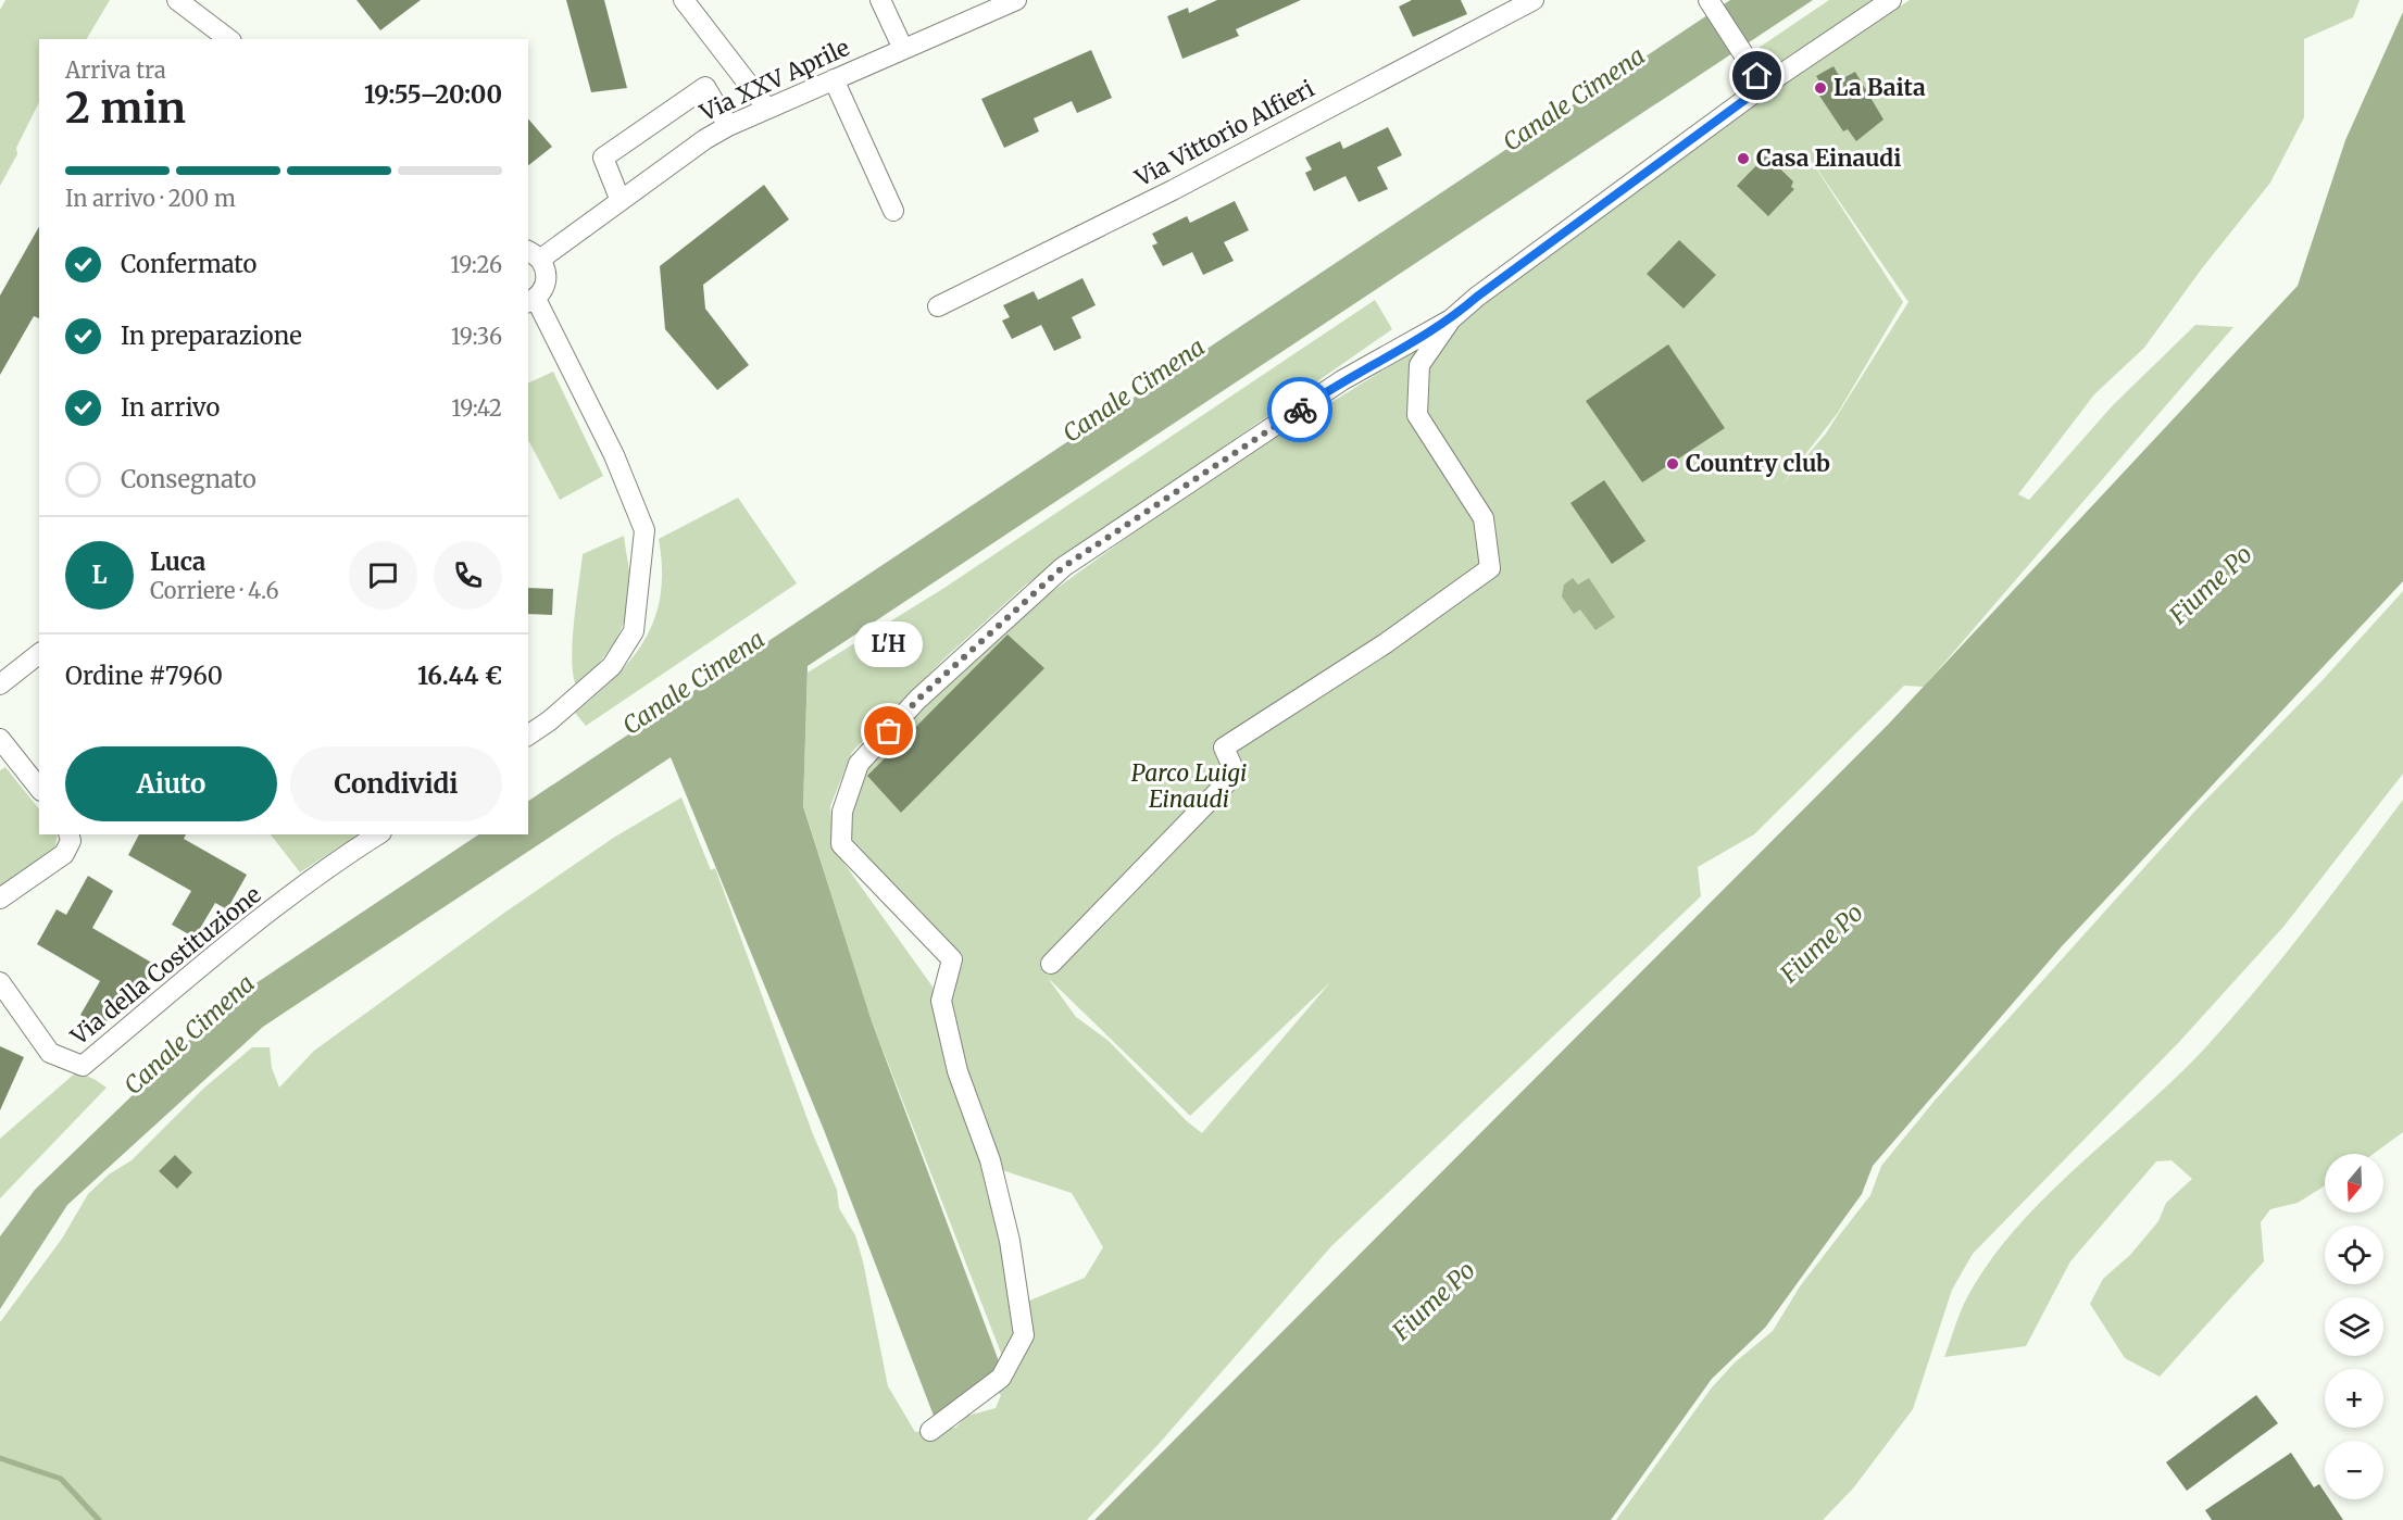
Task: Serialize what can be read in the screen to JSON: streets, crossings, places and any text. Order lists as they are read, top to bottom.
{
  "streets": {
    "street": ["Via XXV Aprile", "Via Vittorio Alfieri", "Via della Costituzione"]
  },
  "water": ["Canale Cimena", "Fiume Po"],
  "parks": ["Parco Luigi Einaudi"],
  "places": [
    "La Baita",
    "Casa Einaudi",
    "Country club",
    "L'H"
  ],
  "north": "bottom",
  "page": {
    "heading": ["2 min", "Arriva tra", "19:55–20:00"],
    "panel": [
      "Luca",
      "Corriere · 4.6",
      "Ordine #7960",
      "16.44 €"
    ],
    "bar": "In arrivo · 200 m",
    "list": [
      ["Confermato", "19:26"],
      ["In preparazione", "19:36"],
      ["In arrivo", "19:42"],
      "Consegnato"
    ],
    "round": "L",
    "bubble": "L'H",
    "buttons": ["Aiuto", "Condividi"],
    "map_buttons": ["+", "−"]
  }
}
